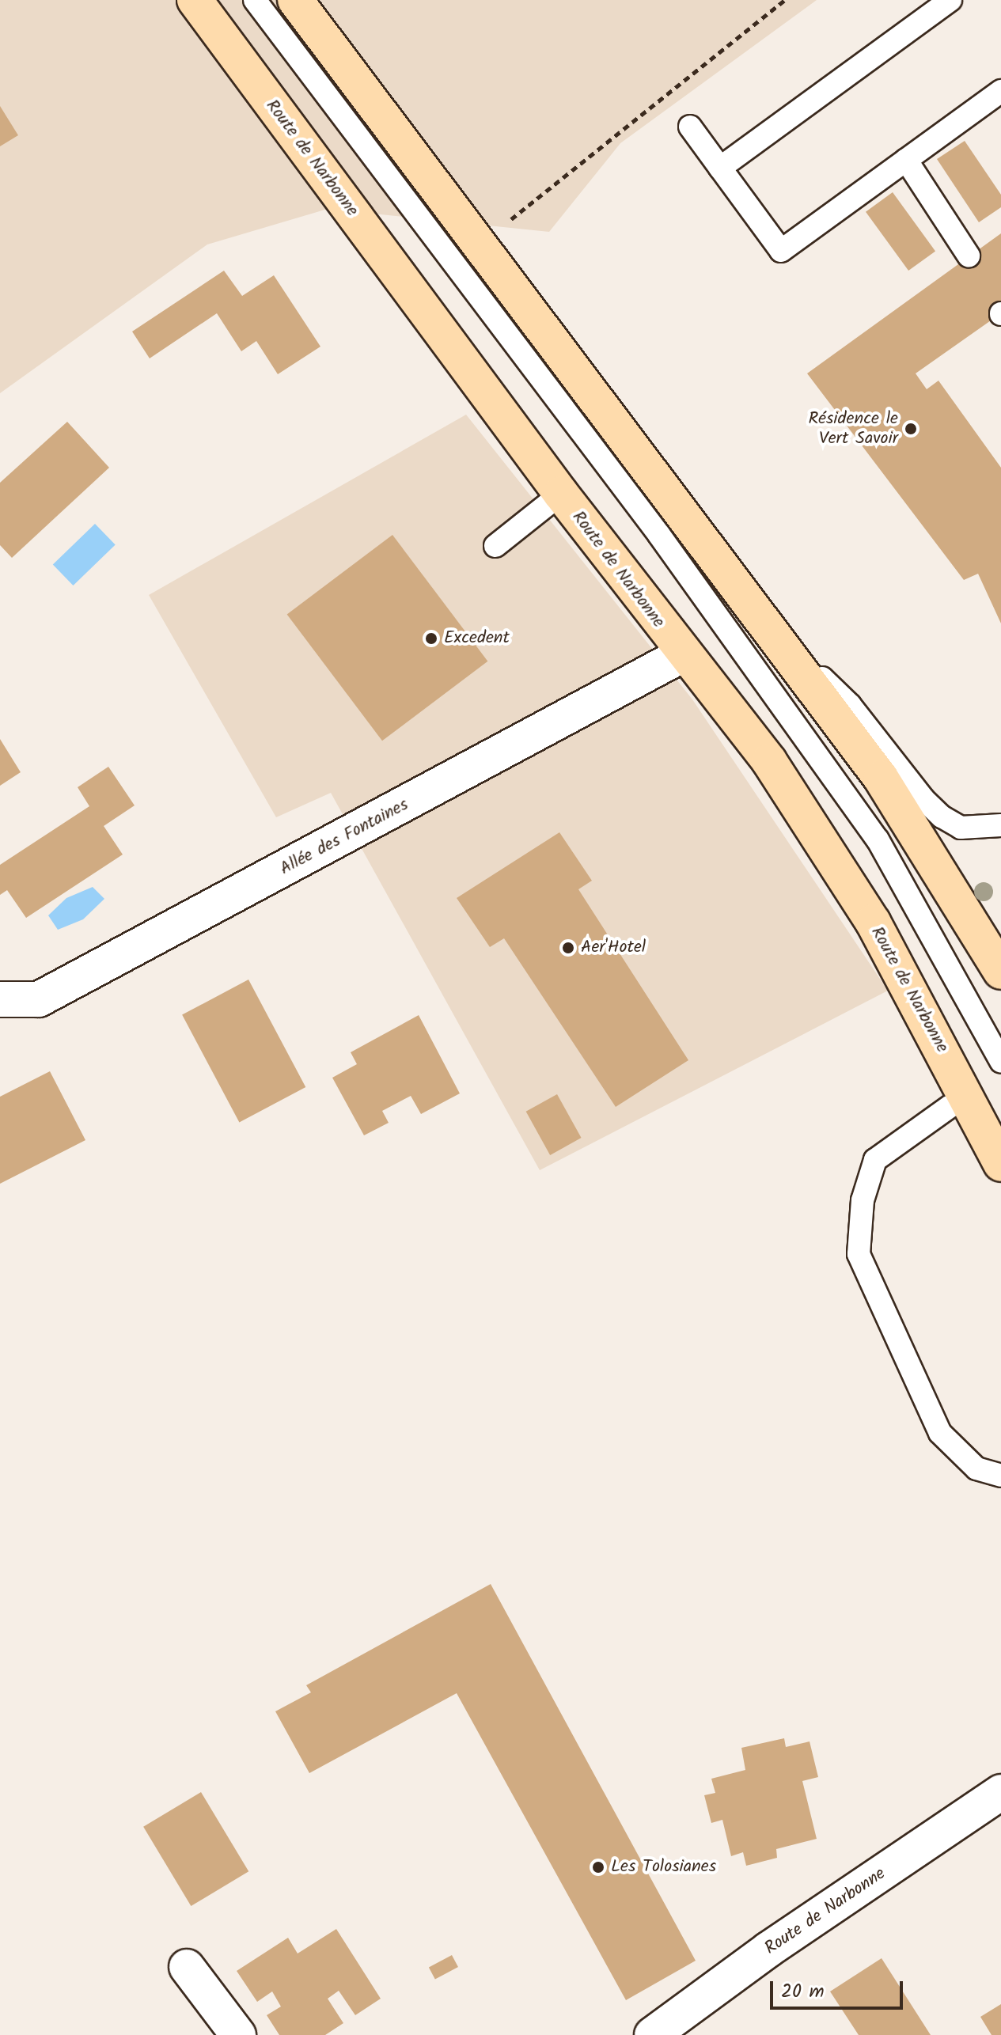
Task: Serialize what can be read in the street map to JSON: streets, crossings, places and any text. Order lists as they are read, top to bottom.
{
  "streets": {
    "main road": ["Route de Narbonne"],
    "street": ["Allée des Fontaines"]
  },
  "crossings": [
    ["Route de Narbonne", "Allée des Fontaines"]
  ],
  "places": [
    "Résidence le Vert Savoir",
    "Excedent",
    "Aer'Hotel",
    "Les Tolosianes"
  ],
  "scale_bar": "20 m"
}
